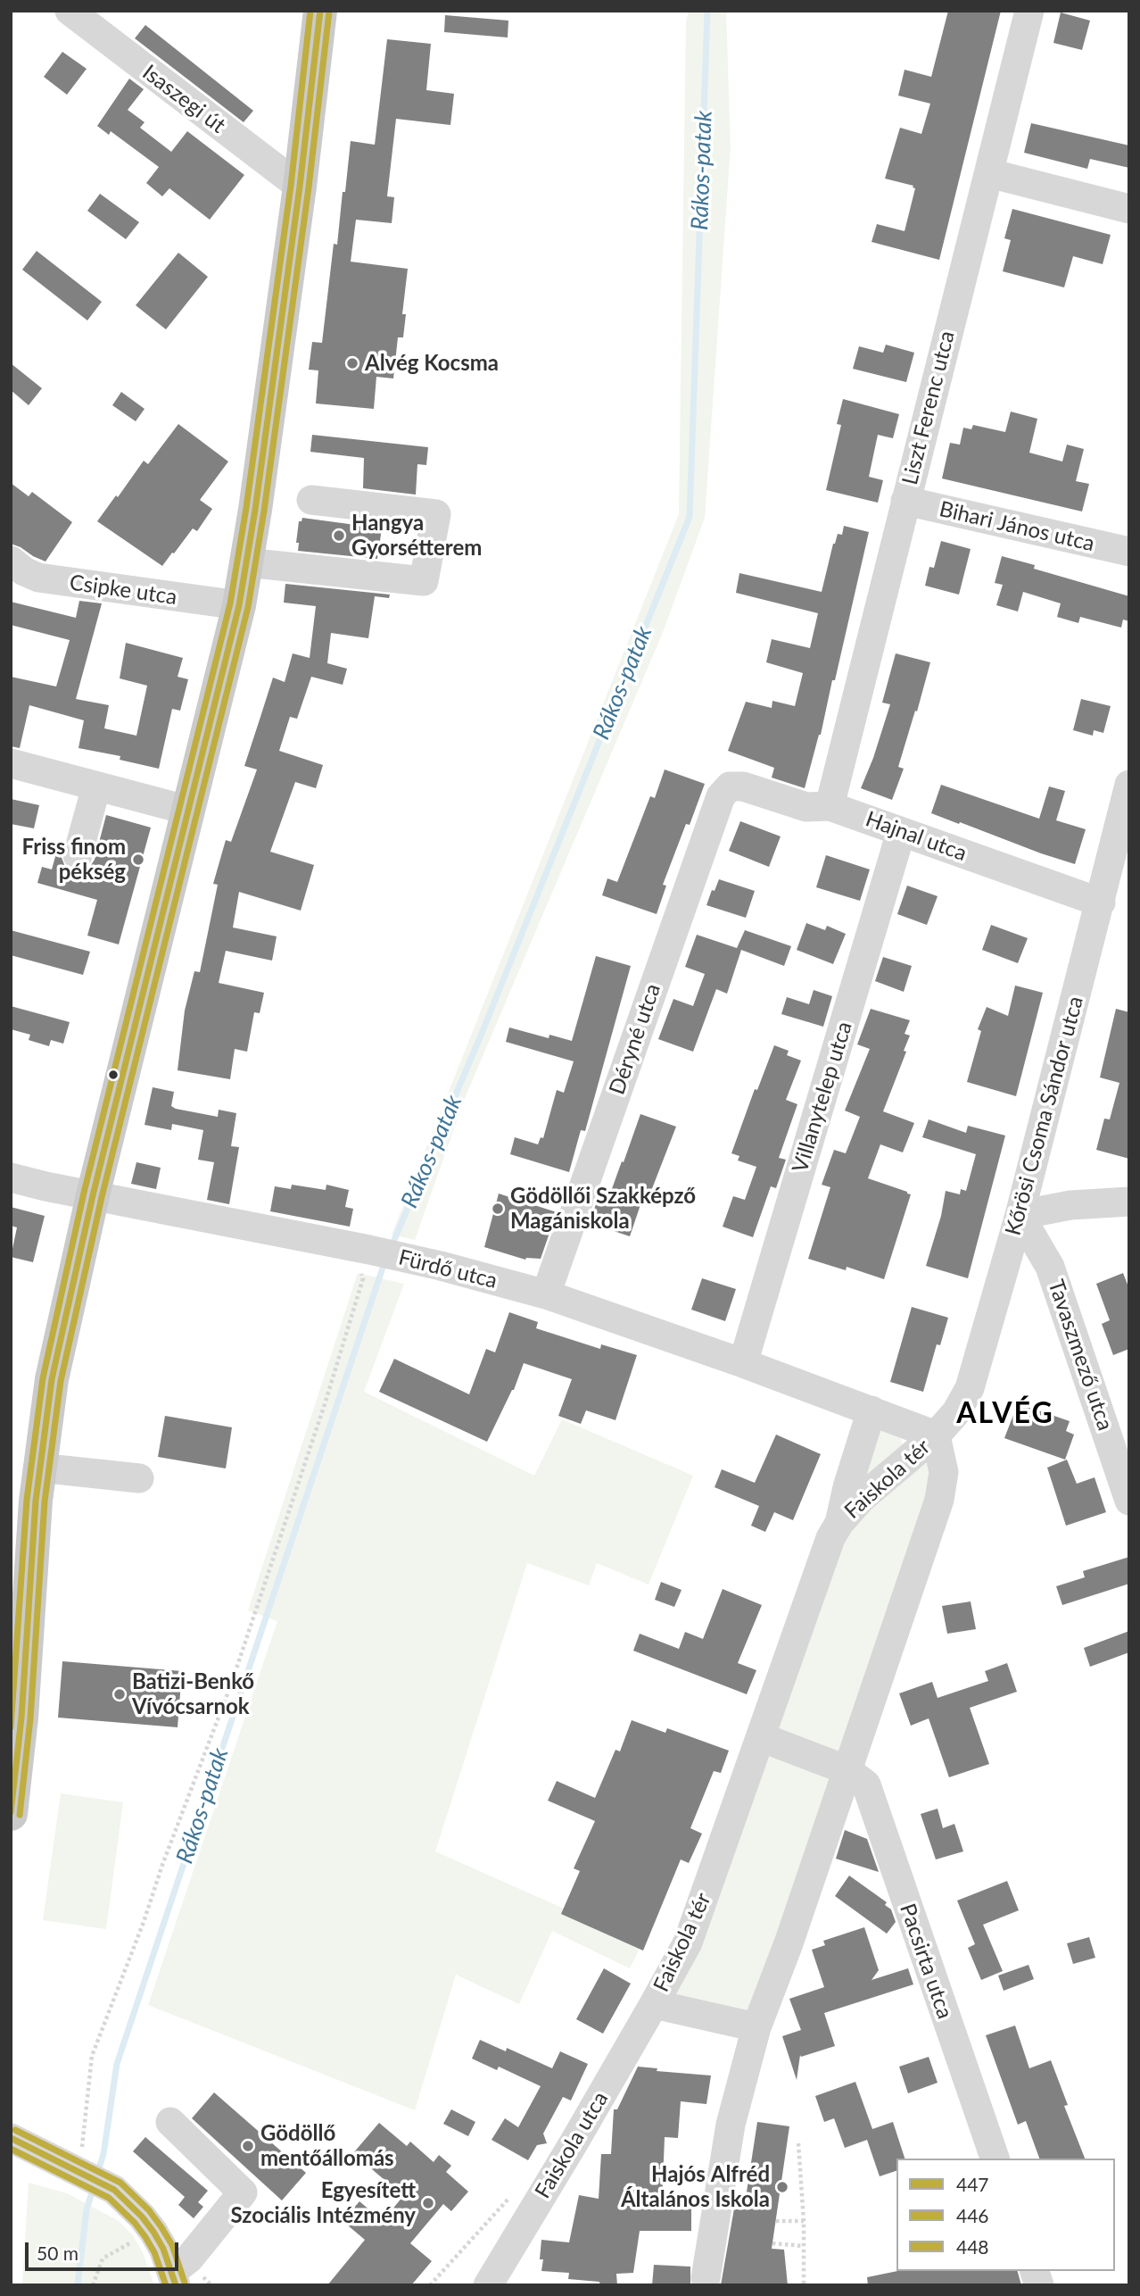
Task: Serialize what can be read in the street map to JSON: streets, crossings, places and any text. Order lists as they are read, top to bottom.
{
  "streets": {
    "street": [
      "Isaszegi út",
      "Liszt Ferenc utca",
      "Bihari János utca",
      "Csipke utca",
      "Hajnal utca",
      "Déryné utca",
      "Villanytelep utca",
      "Kőrösi Csoma Sándor utca",
      "Fürdő utca",
      "Tavaszmező utca",
      "Faiskola tér",
      "Pacsirta utca",
      "Faiskola utca"
    ]
  },
  "crossings": [
    ["Liszt Ferenc utca", "Bihari János utca"],
    ["Liszt Ferenc utca", "Hajnal utca"],
    ["Hajnal utca", "Déryné utca"],
    ["Hajnal utca", "Villanytelep utca"],
    ["Hajnal utca", "Kőrösi Csoma Sándor utca"],
    ["Déryné utca", "Fürdő utca"],
    ["Villanytelep utca", "Fürdő utca"],
    ["Kőrösi Csoma Sándor utca", "Tavaszmező utca"],
    ["Kőrösi Csoma Sándor utca", "Faiskola tér"],
    ["Fürdő utca", "Faiskola tér"],
    ["Faiskola tér", "Pacsirta utca"],
    ["Faiskola tér", "Faiskola utca"]
  ],
  "districts": ["ALVÉG"],
  "water": ["Rákos-patak"],
  "places": [
    "Alvég Kocsma",
    "Hangya Gyorsétterem",
    "Friss finom pékség",
    "Gödöllői Szakképző Magániskola",
    "Batizi-Benkő Vívócsarnok",
    "Gödöllő mentőállomás",
    "Hajós Alfréd Általános Iskola",
    "Egyesített Szociális Intézmény"
  ],
  "lines": ["transit line 447", "transit line 448", "transit line 446"],
  "legend": ["447", "446", "448"],
  "scale_bar": "50 m"
}
